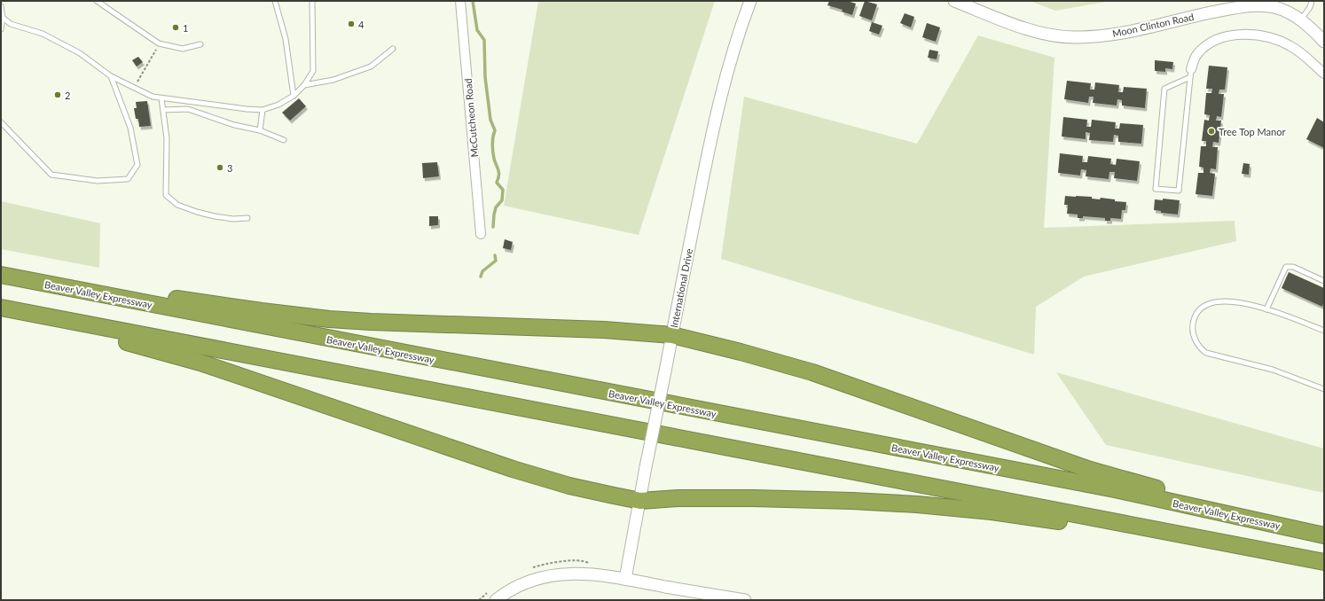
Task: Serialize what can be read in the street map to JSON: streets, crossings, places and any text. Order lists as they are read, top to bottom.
{
  "streets": {
    "highway": ["Beaver Valley Expressway"],
    "street": ["Moon Clinton Road", "McCutcheon Road", "International Drive"]
  },
  "places": [
    "4",
    "1",
    "2",
    "Tree Top Manor",
    "3"
  ]
}
